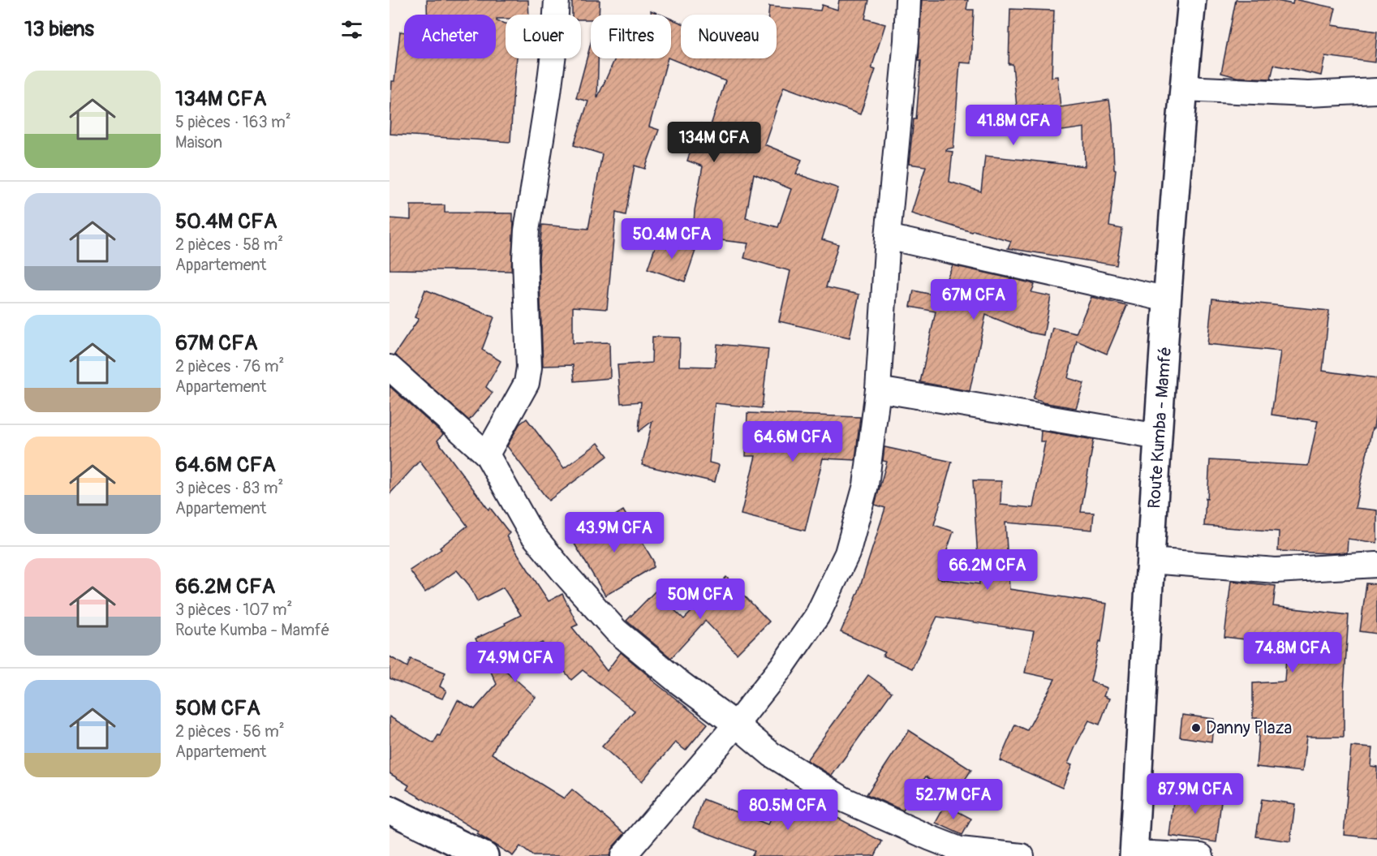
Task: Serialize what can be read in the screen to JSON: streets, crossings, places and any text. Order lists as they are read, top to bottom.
{
  "streets": {
    "main road": ["Route Kumba - Mamfé"]
  },
  "places": ["Danny Plaza"],
  "page": {
    "heading": "13 biens",
    "chip": [
      "Acheter",
      "Louer",
      "Filtres",
      "Nouveau"
    ],
    "list": [
      {
        "name": "134M CFA",
        "note": "5 pièces · 163 m² · Maison"
      },
      {
        "name": "50.4M CFA",
        "note": "2 pièces · 58 m² · Appartement"
      },
      {
        "name": "67M CFA",
        "note": "2 pièces · 76 m² · Appartement"
      },
      {
        "name": "64.6M CFA",
        "note": "3 pièces · 83 m² · Appartement"
      },
      {
        "name": "66.2M CFA",
        "note": "3 pièces · 107 m² · Route Kumba - Mamfé"
      },
      {
        "name": "50M CFA",
        "note": "2 pièces · 56 m² · Appartement"
      }
    ],
    "price": [
      "41.8M CFA",
      "134M CFA",
      "50.4M CFA",
      "67M CFA",
      "64.6M CFA",
      "43.9M CFA",
      "66.2M CFA",
      "50M CFA",
      "74.8M CFA",
      "74.9M CFA",
      "87.9M CFA",
      "52.7M CFA",
      "80.5M CFA"
    ]
  }
}
